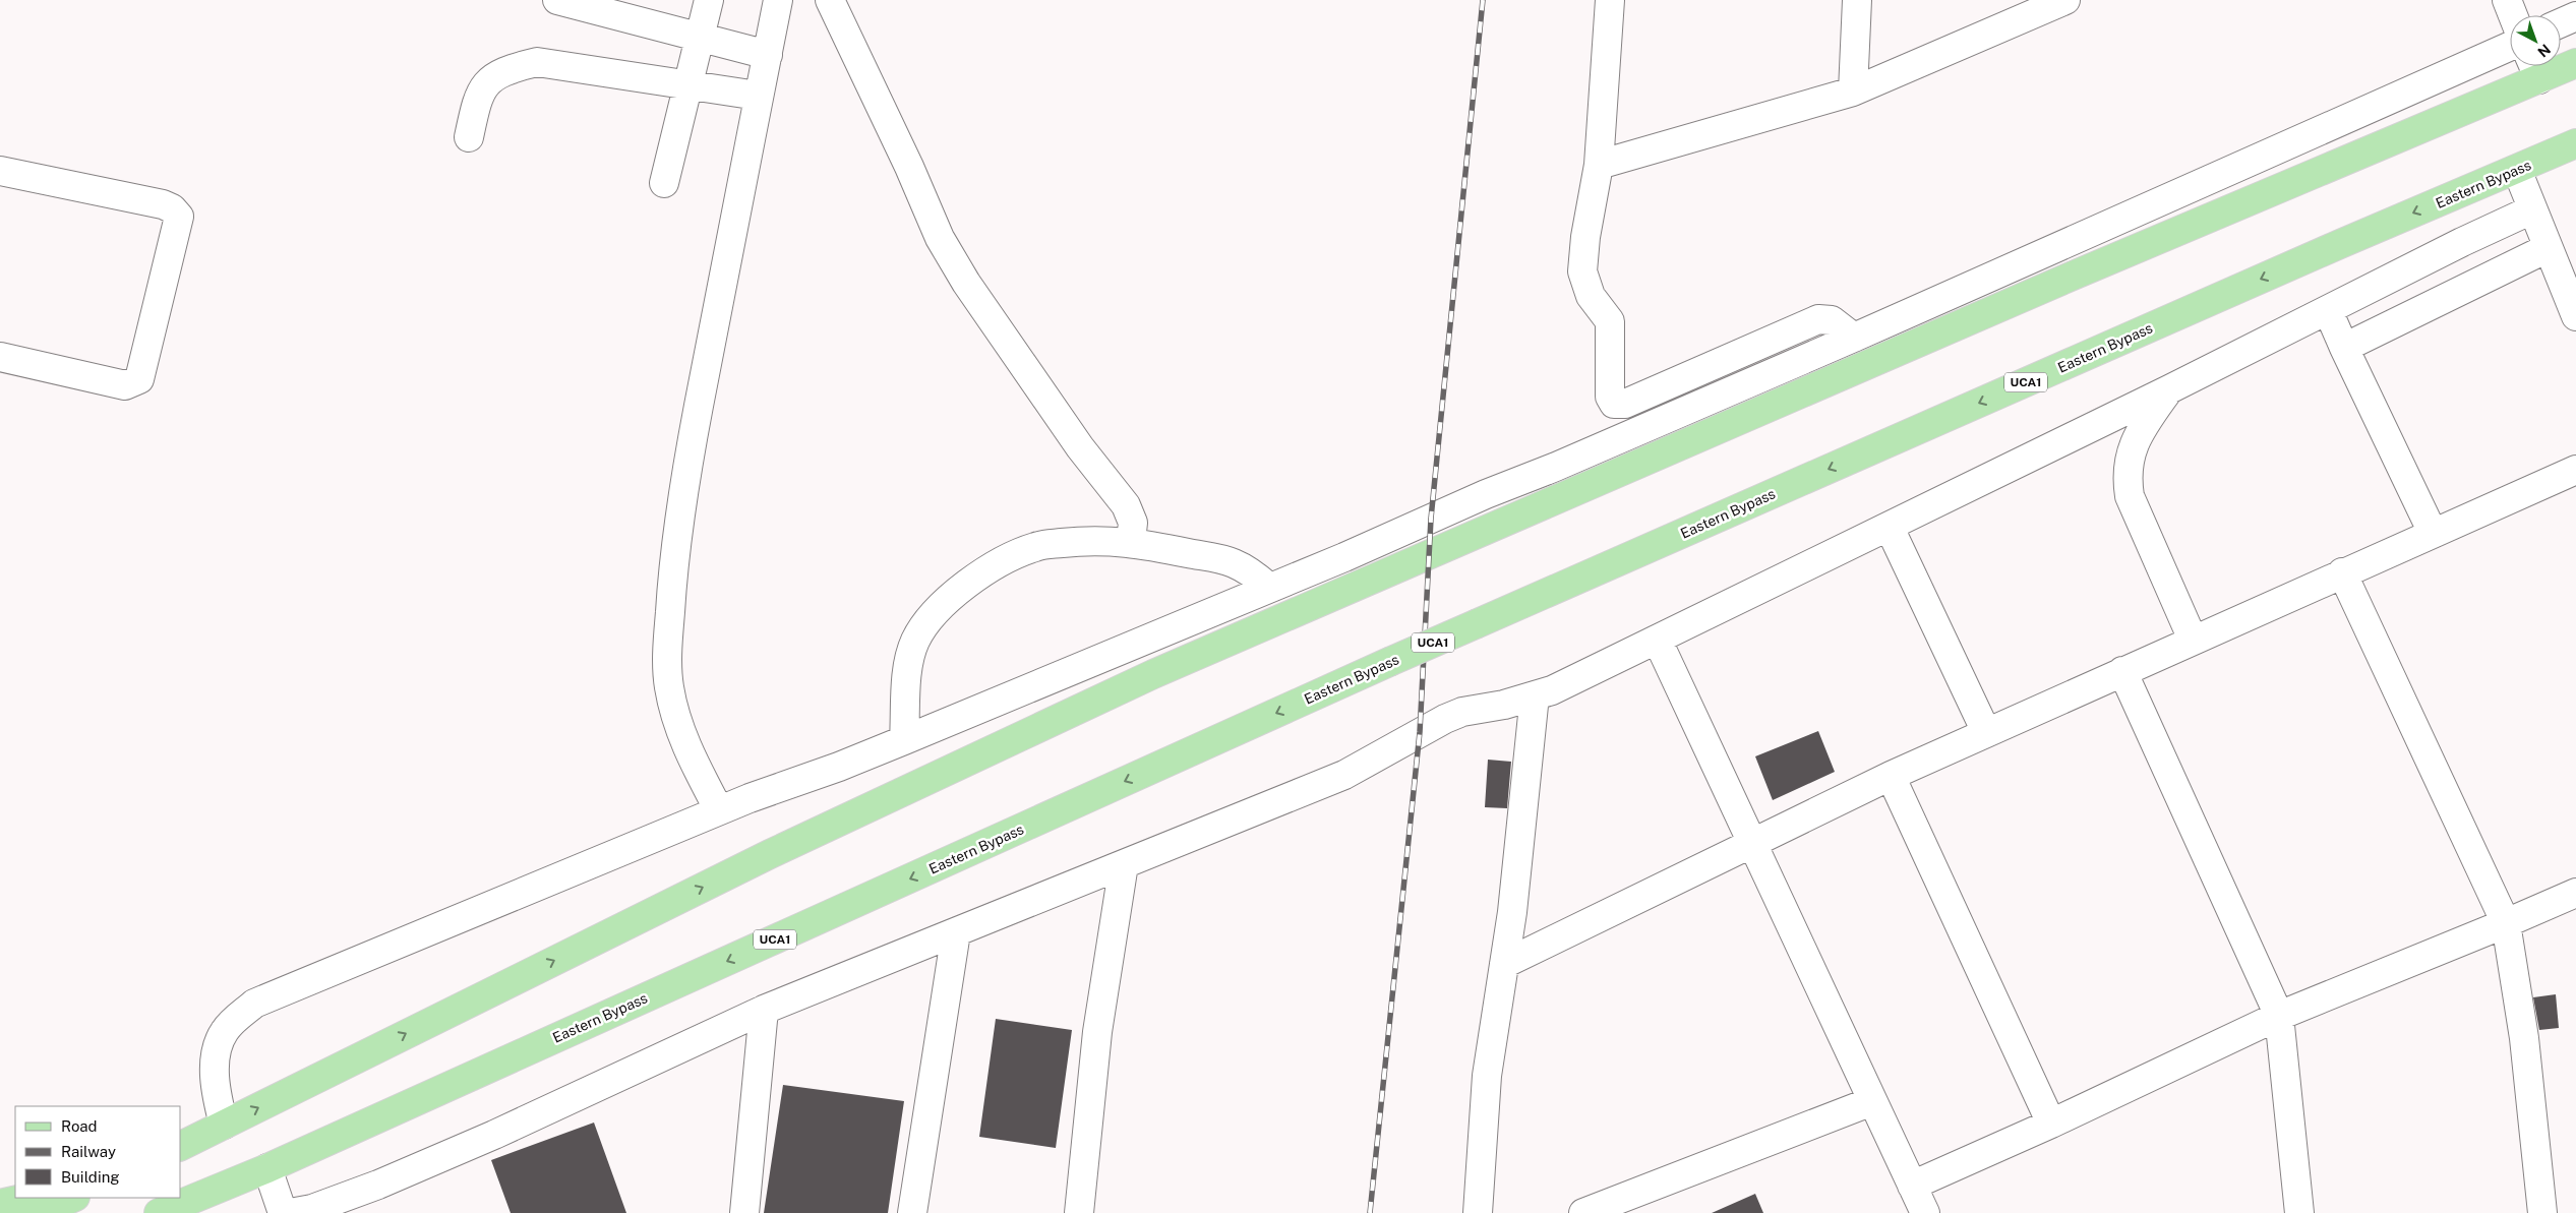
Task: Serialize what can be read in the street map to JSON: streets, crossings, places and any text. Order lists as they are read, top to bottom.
{
  "streets": {
    "main road": ["Eastern Bypass", "UCA1"]
  },
  "legend": ["Road", "Railway", "Building"],
  "north": "bottom right"
}
